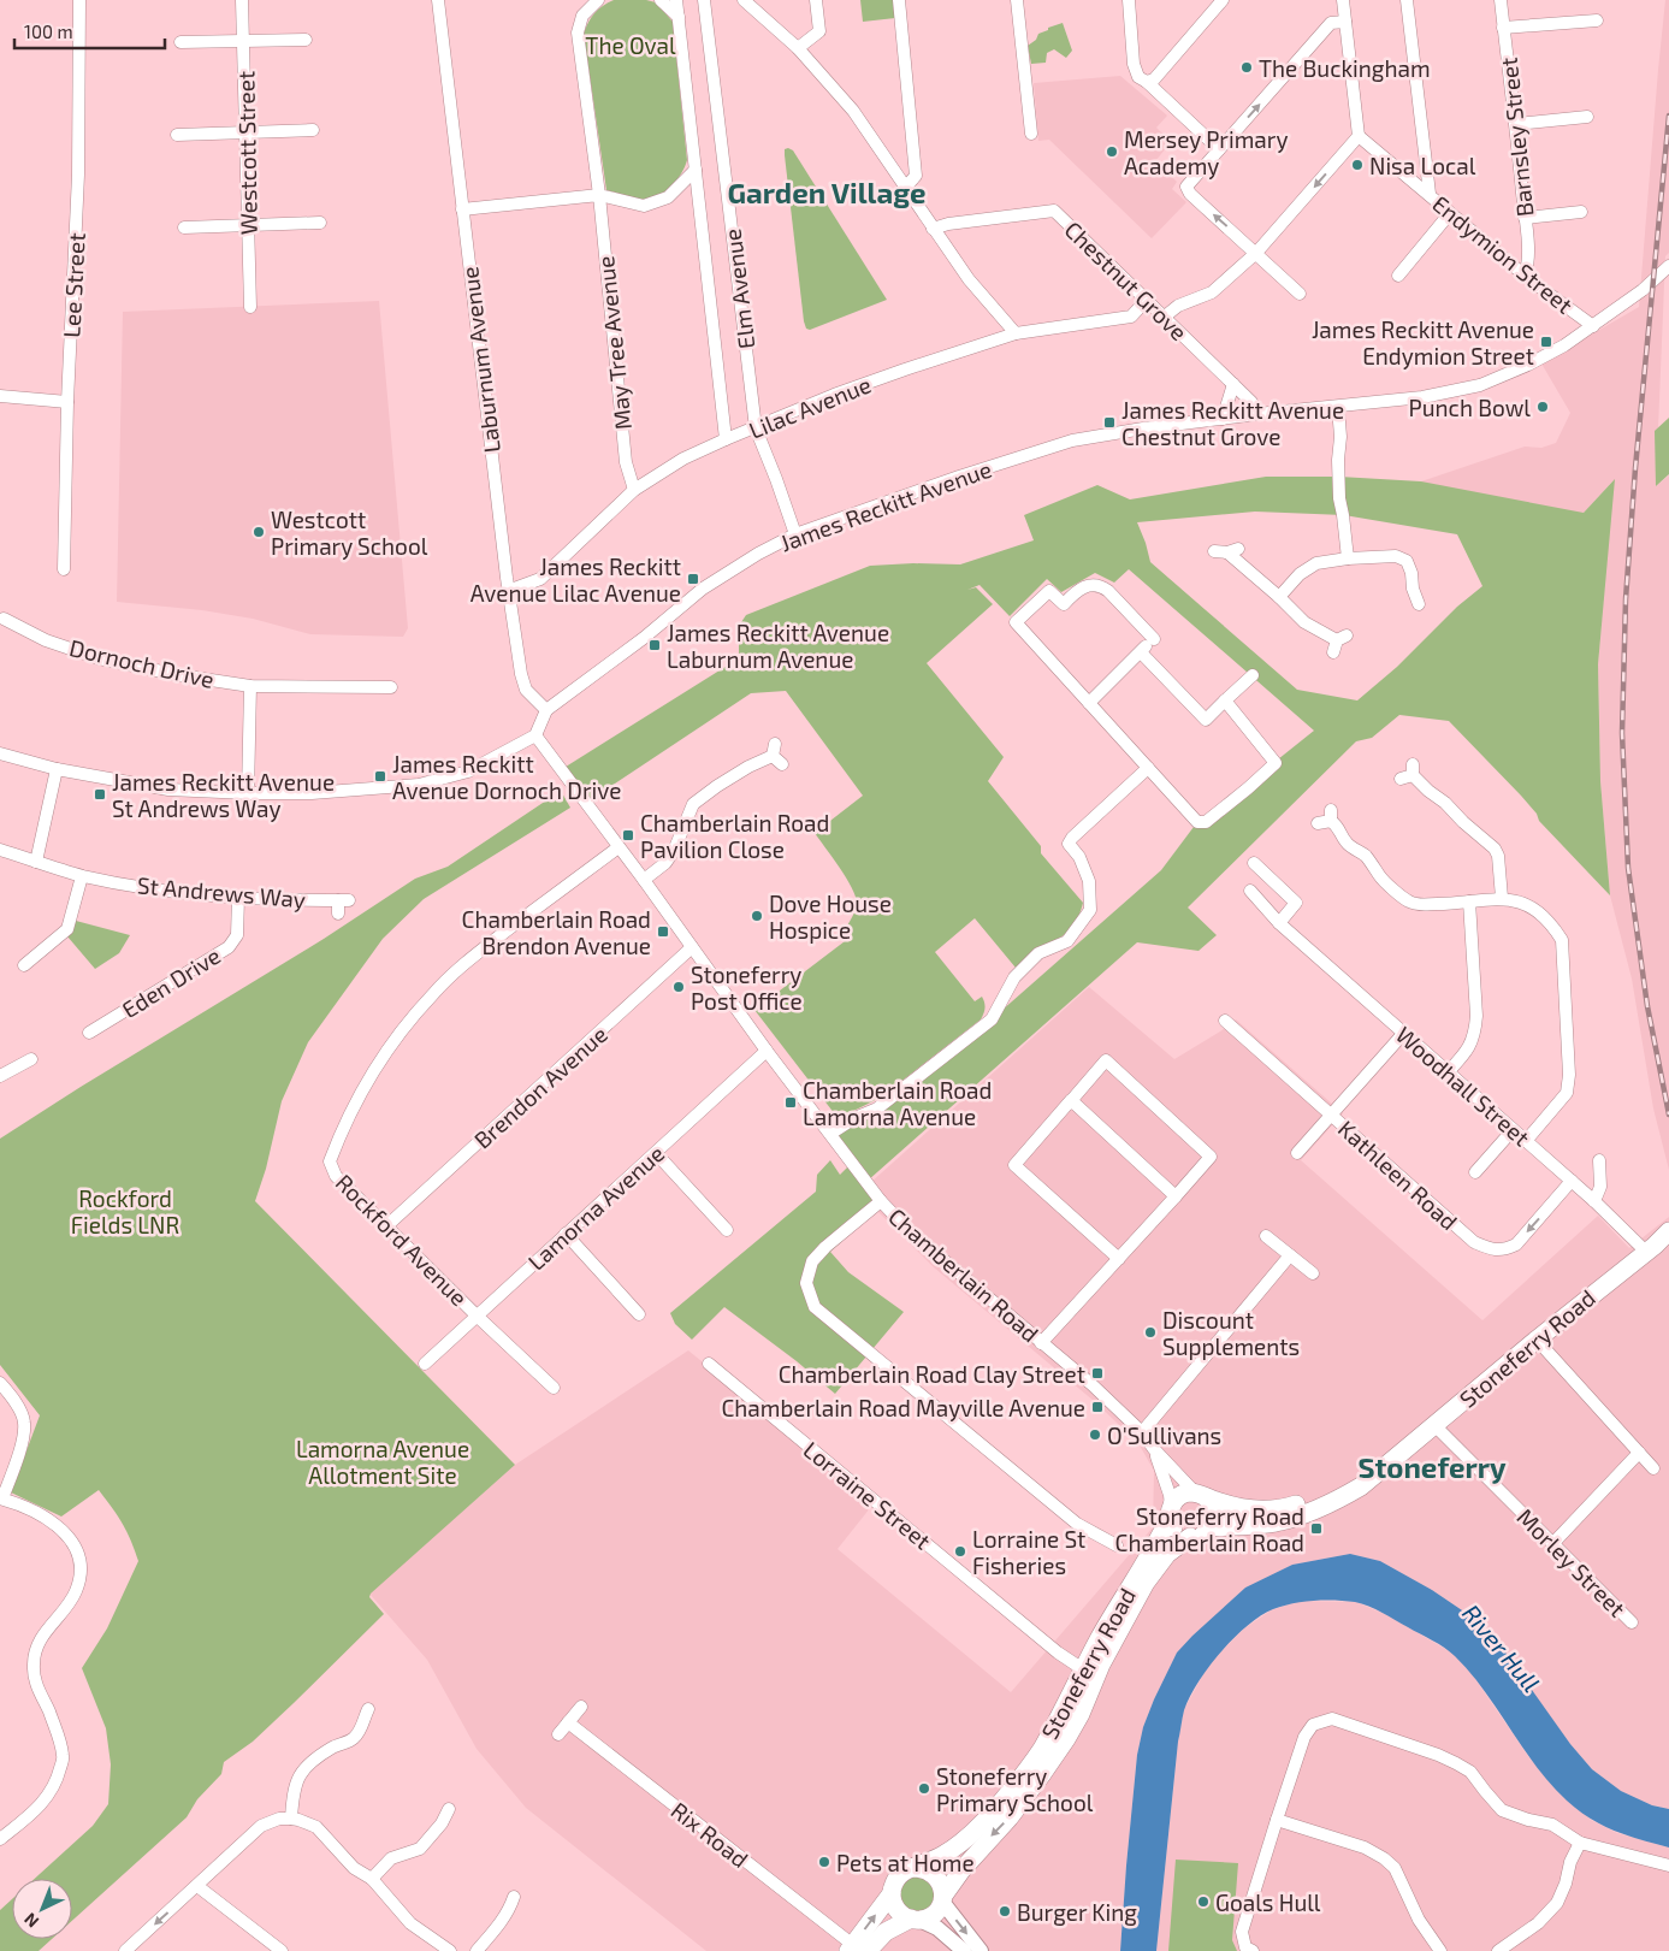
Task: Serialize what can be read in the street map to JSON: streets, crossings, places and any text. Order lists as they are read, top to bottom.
{
  "streets": {
    "highway": ["Stoneferry Road"],
    "street": [
      "Barnsley Street",
      "Westcott Street",
      "Endymion Street",
      "Chestnut Grove",
      "Lee Street",
      "Elm Avenue",
      "May Tree Avenue",
      "Laburnum Avenue",
      "Lilac Avenue",
      "James Reckitt Avenue",
      "Dornoch Drive",
      "St Andrews Way",
      "Eden Drive",
      "Woodhall Street",
      "Brendon Avenue",
      "Kathleen Road",
      "Lamorna Avenue",
      "Rockford Avenue",
      "Chamberlain Road",
      "Lorraine Street",
      "Morley Street",
      "Rix Road"
    ]
  },
  "crossings": [
    ["Barnsley Street", "Endymion Street"],
    ["Endymion Street", "James Reckitt Avenue"],
    ["Chestnut Grove", "Lilac Avenue"],
    ["Chestnut Grove", "James Reckitt Avenue"],
    ["Elm Avenue", "Lilac Avenue"],
    ["Elm Avenue", "James Reckitt Avenue"],
    ["May Tree Avenue", "Lilac Avenue"],
    ["Laburnum Avenue", "Lilac Avenue"],
    ["Laburnum Avenue", "James Reckitt Avenue"],
    ["St Andrews Way", "Eden Drive"],
    ["Woodhall Street", "Kathleen Road"],
    ["Woodhall Street", "Stoneferry Road"],
    ["Brendon Avenue", "Rockford Avenue"],
    ["Brendon Avenue", "Chamberlain Road"],
    ["Lamorna Avenue", "Rockford Avenue"],
    ["Lamorna Avenue", "Chamberlain Road"],
    ["Rockford Avenue", "Chamberlain Road"],
    ["Chamberlain Road", "Stoneferry Road"],
    ["Stoneferry Road", "Lorraine Street"],
    ["Stoneferry Road", "Morley Street"]
  ],
  "districts": ["Garden Village", "Stoneferry"],
  "water": ["River Hull"],
  "parks": ["The Oval", "Rockford Fields LNR", "Lamorna Avenue Allotment Site"],
  "places": {
    "other": [
      "The Buckingham",
      "Mersey Primary Academy",
      "Nisa Local",
      "Punch Bowl",
      "Westcott Primary School",
      "Dove House Hospice",
      "Stoneferry Post Office",
      "Discount Supplements",
      "O'Sullivans",
      "Lorraine St Fisheries",
      "Stoneferry Primary School",
      "Pets at Home",
      "Goals Hull",
      "Burger King"
    ],
    "transit": [
      "James Reckitt Avenue Endymion Street",
      "James Reckitt Avenue Chestnut Grove",
      "James Reckitt Avenue Lilac Avenue",
      "James Reckitt Avenue Laburnum Avenue",
      "James Reckitt Avenue Dornoch Drive",
      "James Reckitt Avenue St Andrews Way",
      "Chamberlain Road Pavilion Close",
      "Chamberlain Road Brendon Avenue",
      "Chamberlain Road Lamorna Avenue",
      "Chamberlain Road Clay Street",
      "Chamberlain Road Mayville Avenue",
      "Stoneferry Road Chamberlain Road"
    ]
  },
  "scale_bar": "100 m",
  "north": "bottom left"
}
